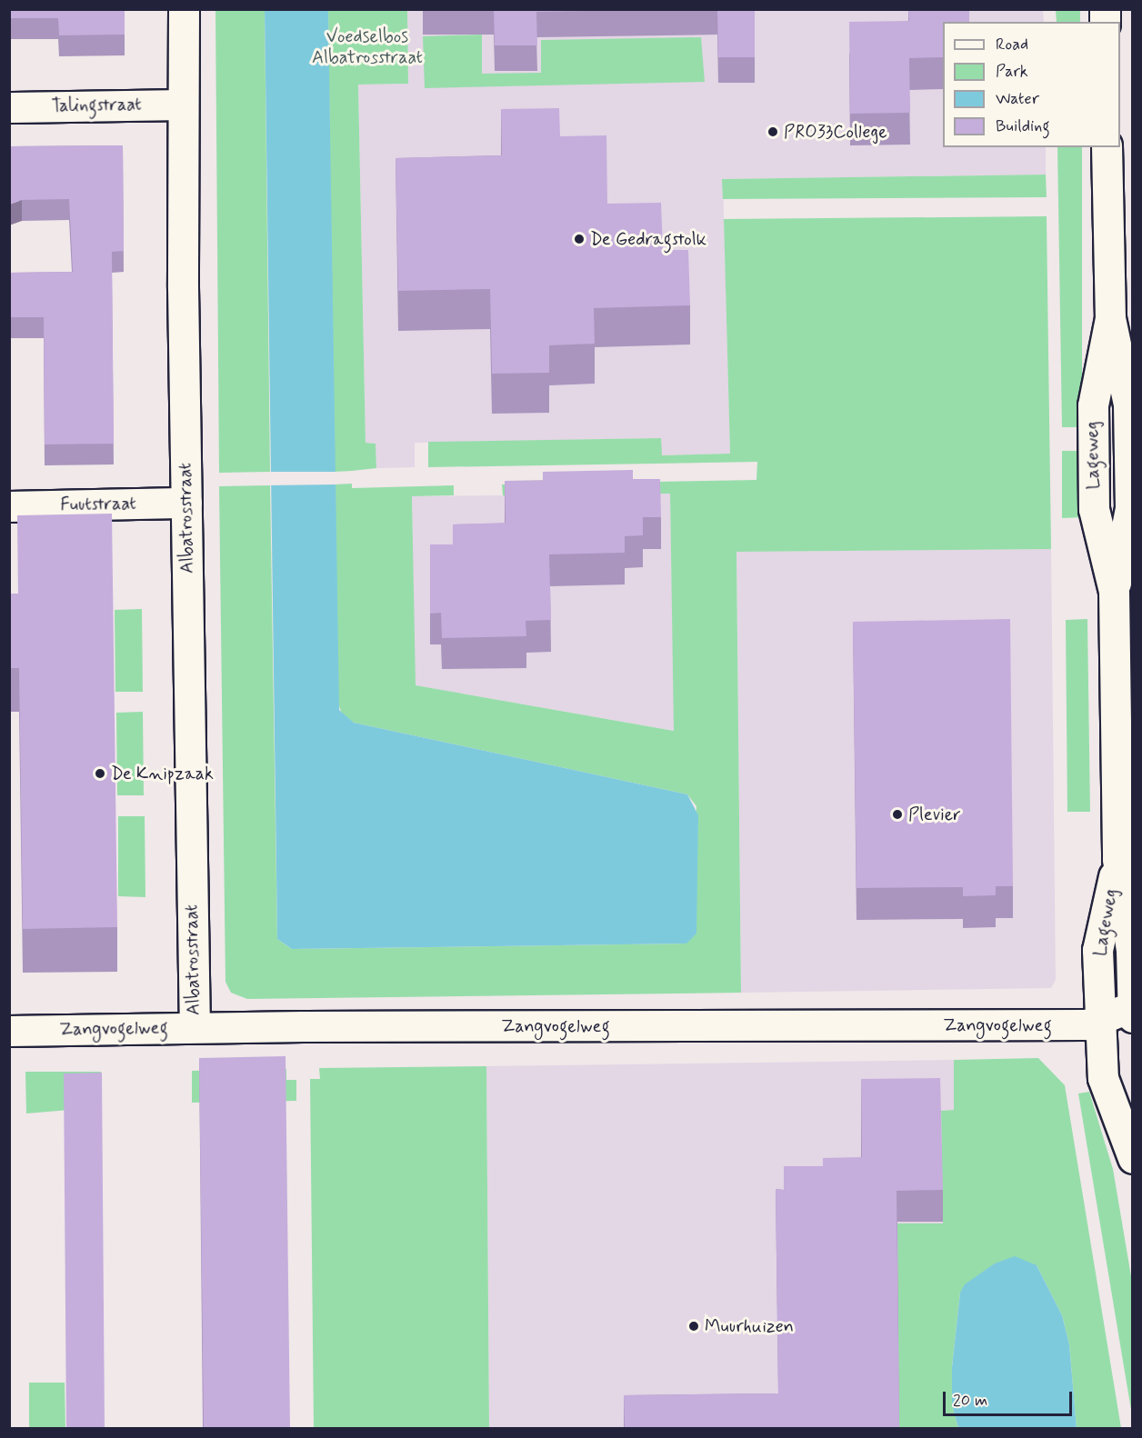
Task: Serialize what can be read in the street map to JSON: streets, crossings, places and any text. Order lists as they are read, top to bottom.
{
  "streets": {
    "street": [
      "Talingstraat",
      "Lageweg",
      "Fuutstraat",
      "Albatrosstraat",
      "Zangvogelweg"
    ]
  },
  "crossings": [
    ["Talingstraat", "Albatrosstraat"],
    ["Lageweg", "Zangvogelweg"],
    ["Fuutstraat", "Albatrosstraat"],
    ["Albatrosstraat", "Zangvogelweg"]
  ],
  "parks": ["Voedselbos Albatrosstraat"],
  "places": [
    "PRO33College",
    "De Gedragstolk",
    "De Knipzaak",
    "Plevier",
    "Muurhuizen"
  ],
  "legend": [
    "Road",
    "Park",
    "Water",
    "Building"
  ],
  "scale_bar": "20 m"
}
